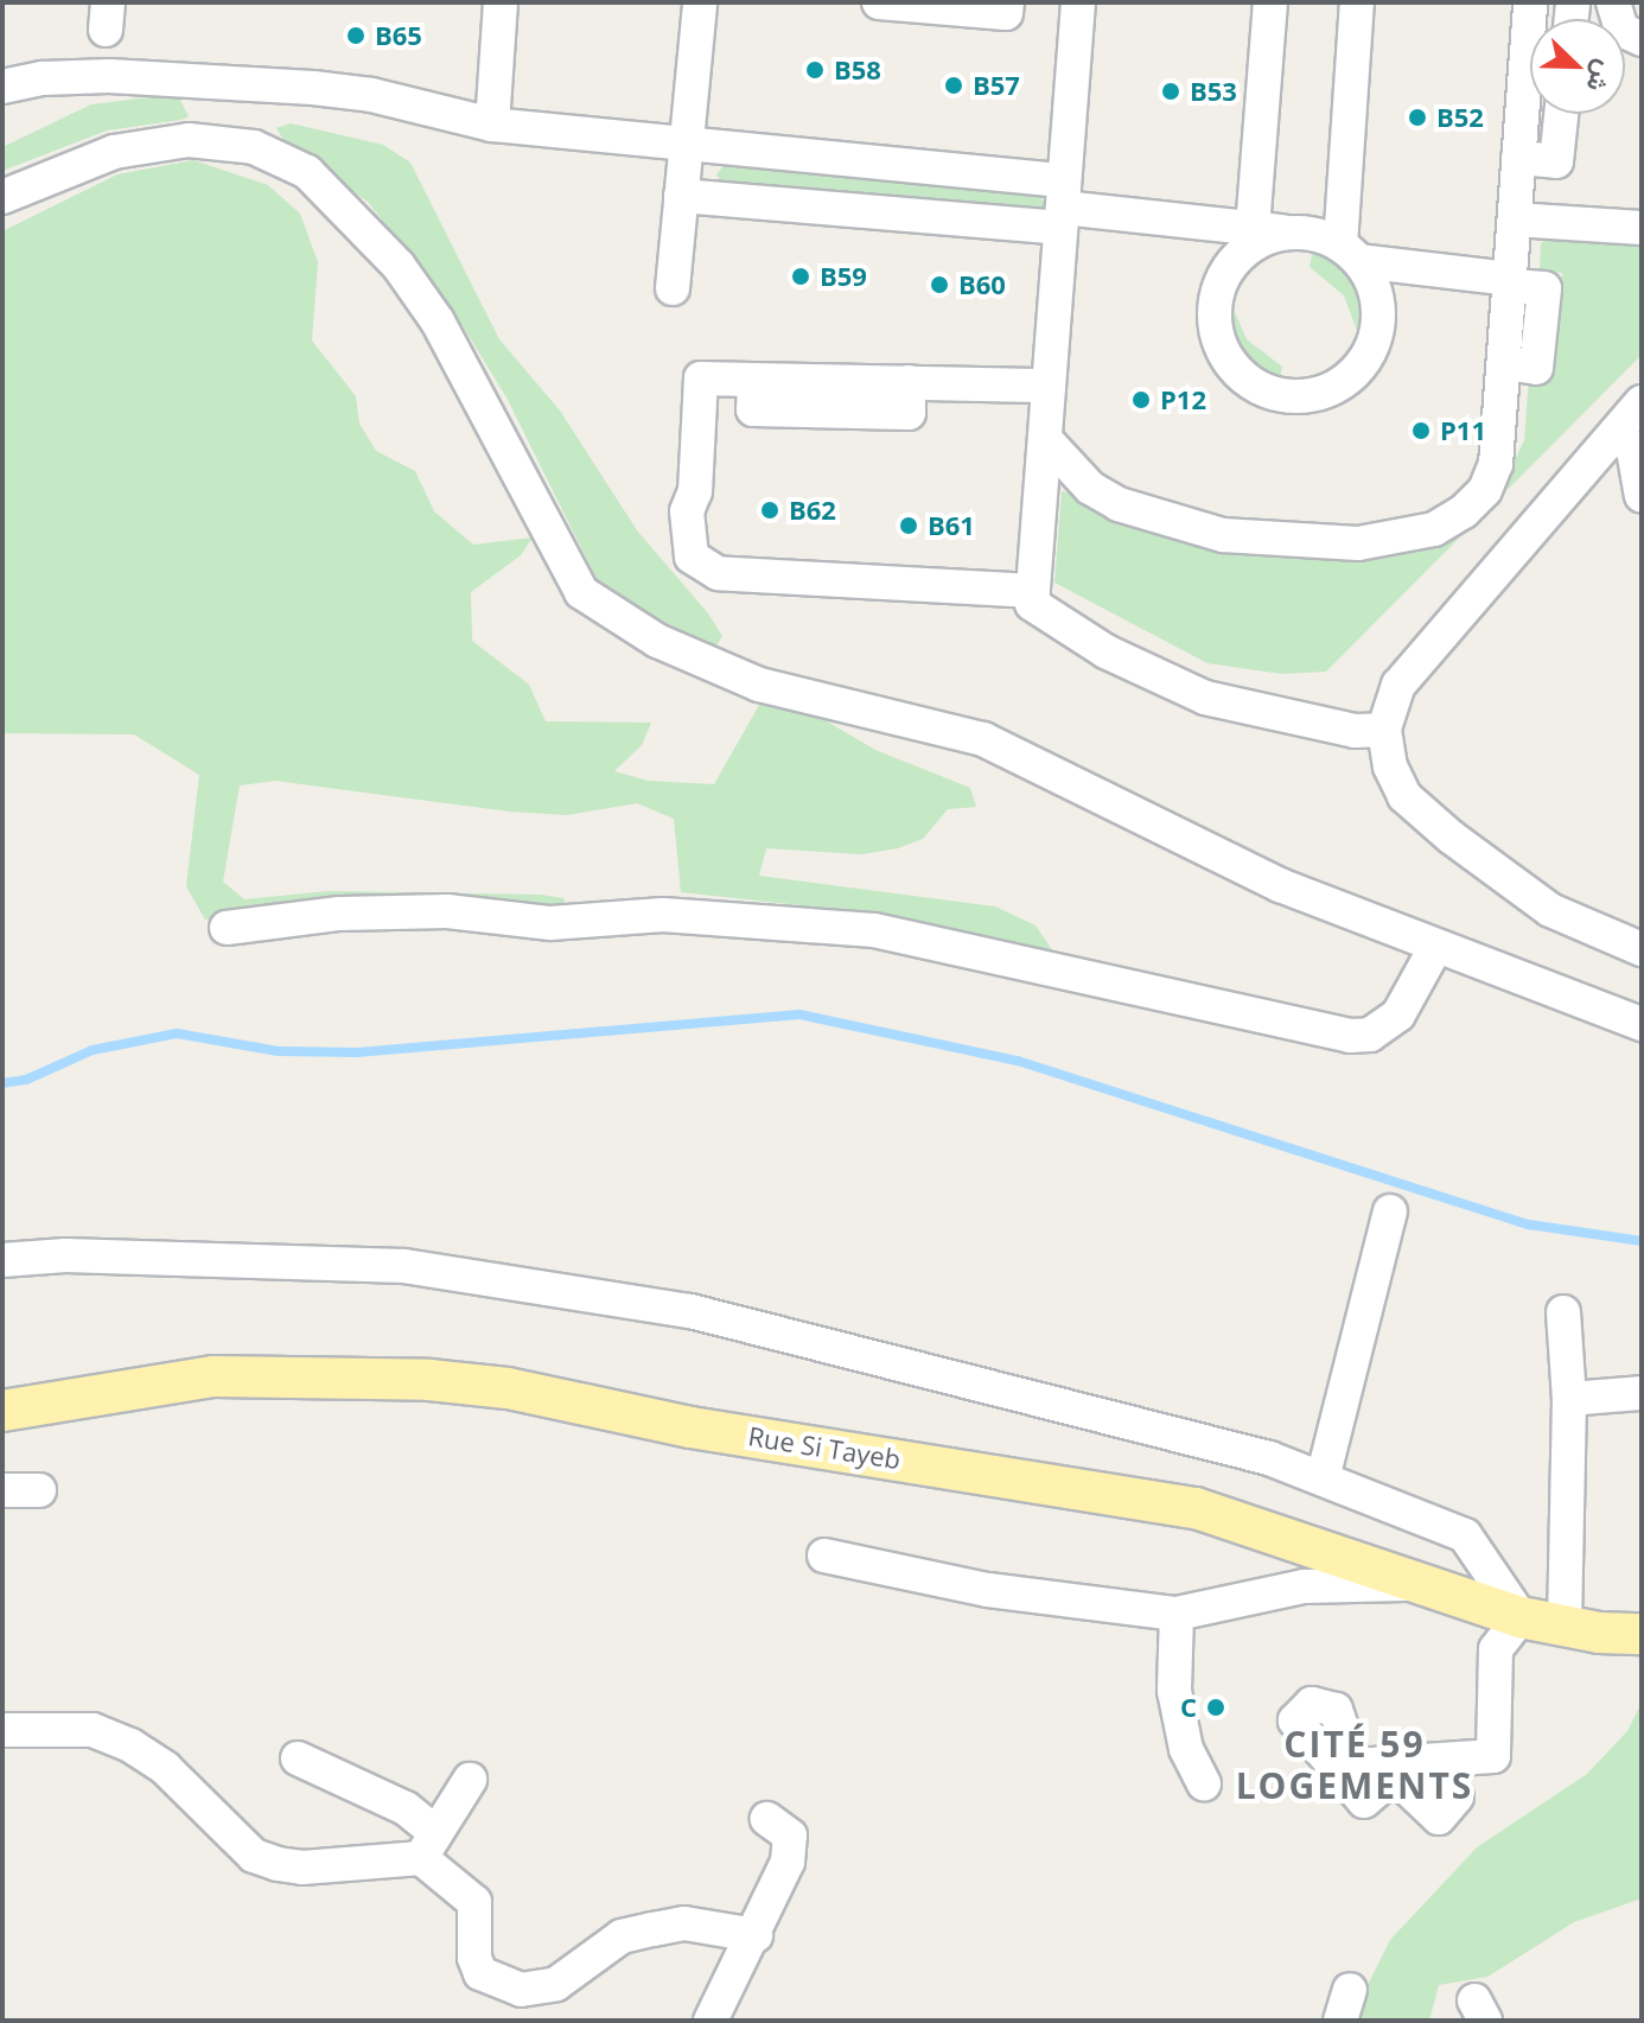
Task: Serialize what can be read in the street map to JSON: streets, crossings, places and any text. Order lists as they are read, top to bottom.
{
  "streets": {
    "main road": ["Rue Si Tayeb"]
  },
  "districts": ["CITÉ 59 LOGEMENTS"],
  "places": [
    "B65",
    "B58",
    "B57",
    "B53",
    "B52",
    "B59",
    "B60",
    "P12",
    "P11",
    "B62",
    "B61",
    "C"
  ],
  "north": "bottom right"
}
